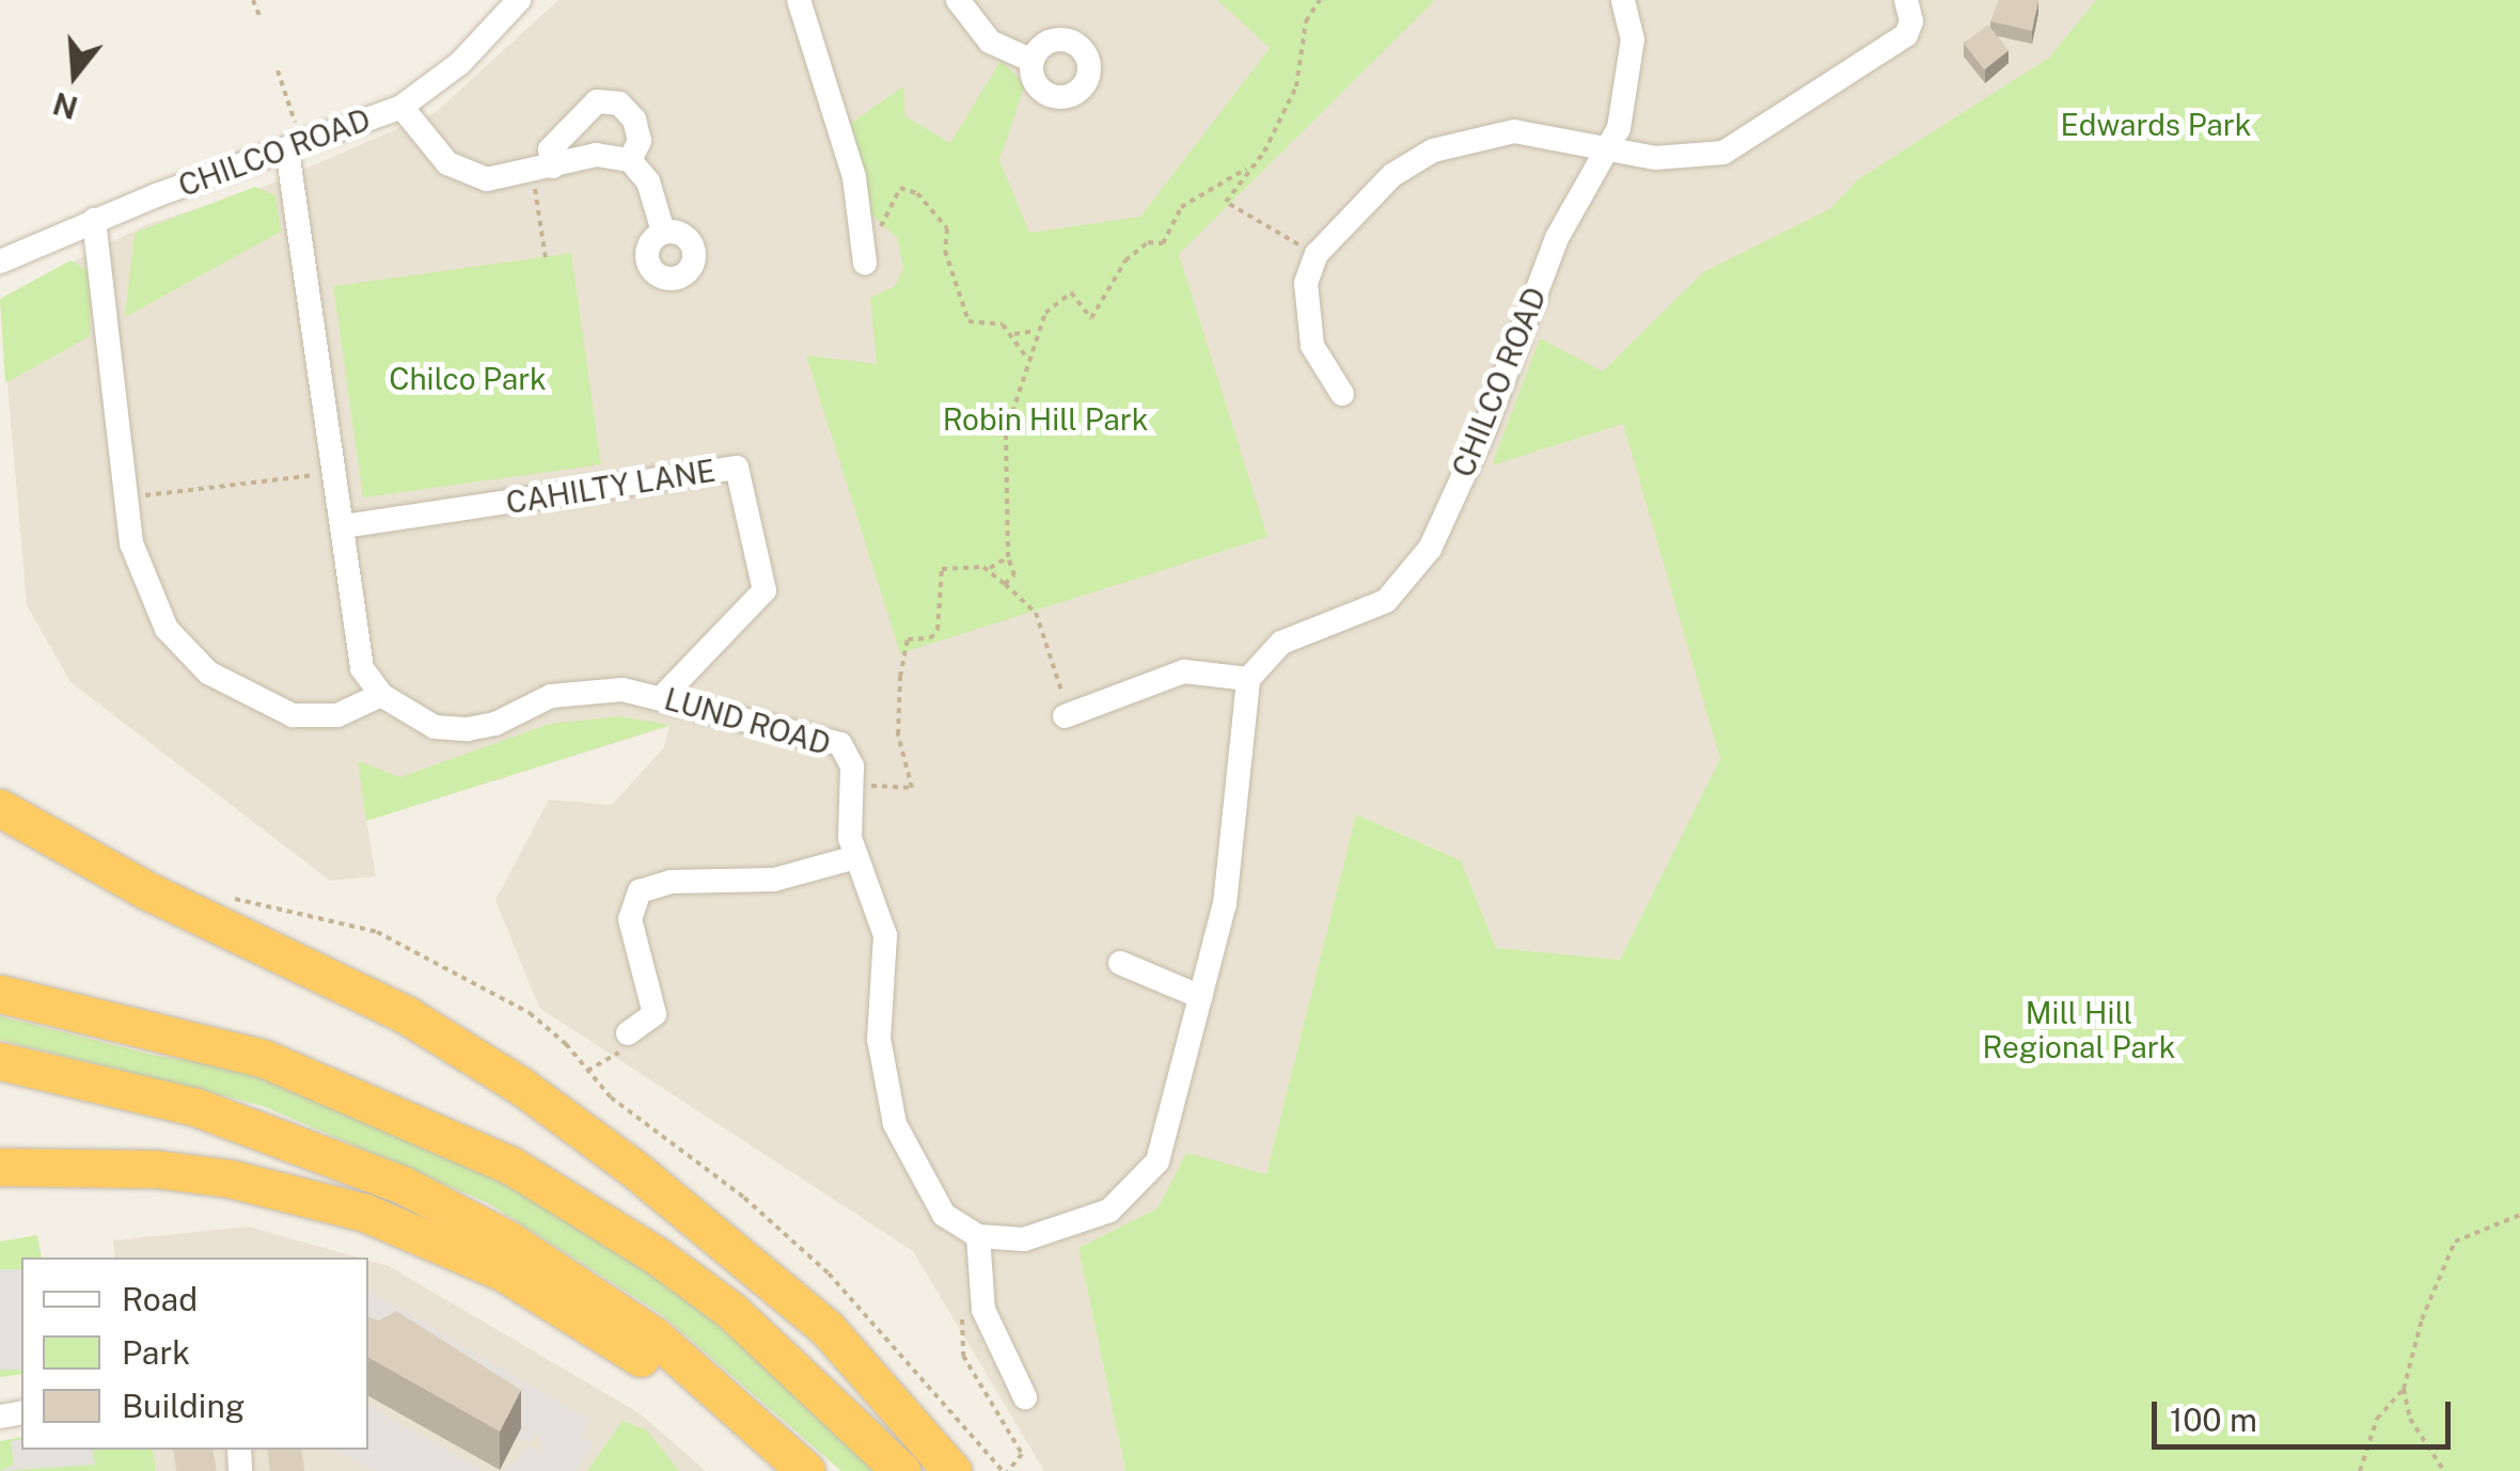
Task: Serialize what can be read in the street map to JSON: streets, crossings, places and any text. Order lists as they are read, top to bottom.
{
  "streets": {
    "street": ["CHILCO ROAD", "CAHILTY LANE", "LUND ROAD"]
  },
  "crossings": [
    ["CAHILTY LANE", "LUND ROAD"]
  ],
  "parks": [
    "Edwards Park",
    "Chilco Park",
    "Robin Hill Park",
    "Mill Hill Regional Park"
  ],
  "legend": ["Road", "Park", "Building"],
  "scale_bar": "100 m",
  "north": "bottom"
}
